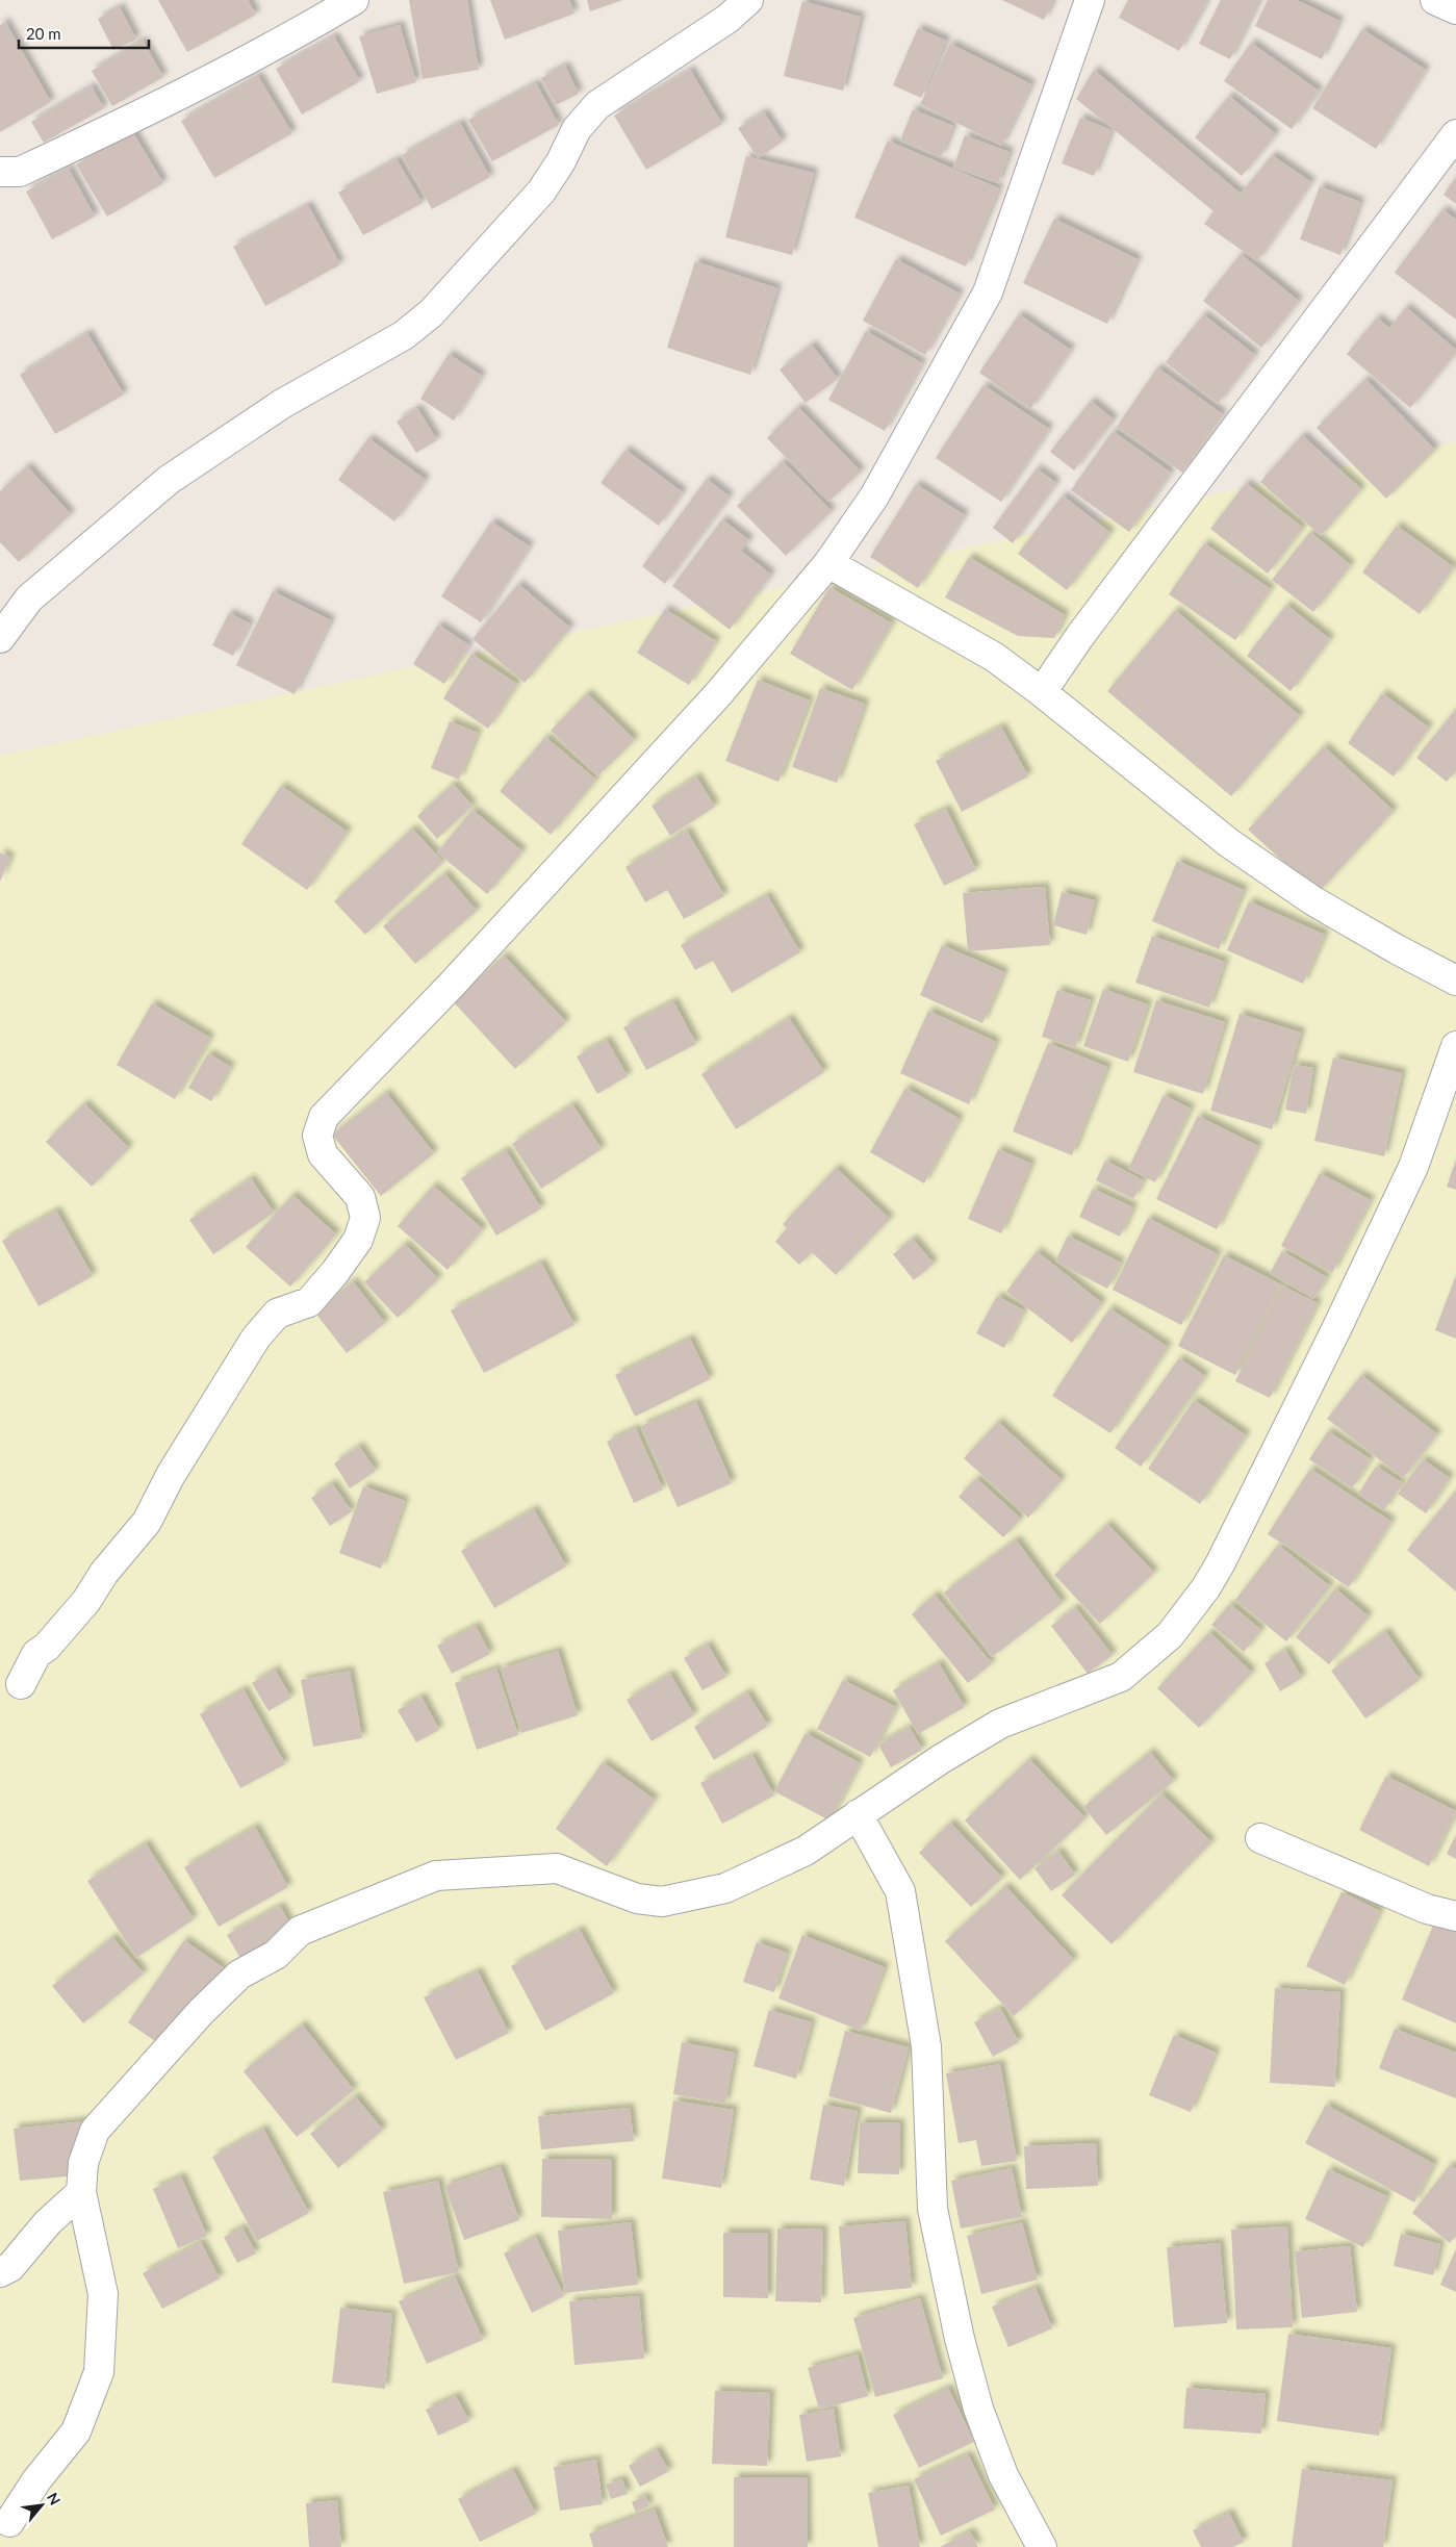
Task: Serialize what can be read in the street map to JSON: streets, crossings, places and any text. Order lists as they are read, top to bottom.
{
  "scale_bar": "20 m",
  "north": "top right"
}
